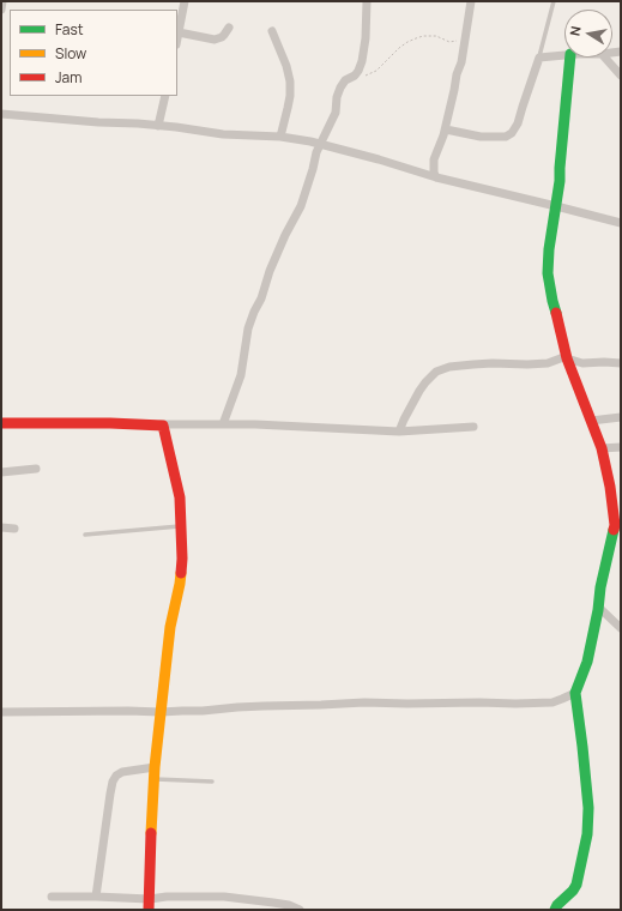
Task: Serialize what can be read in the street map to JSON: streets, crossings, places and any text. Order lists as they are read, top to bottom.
{
  "legend": ["Fast", "Slow", "Jam"],
  "north": "left"
}
